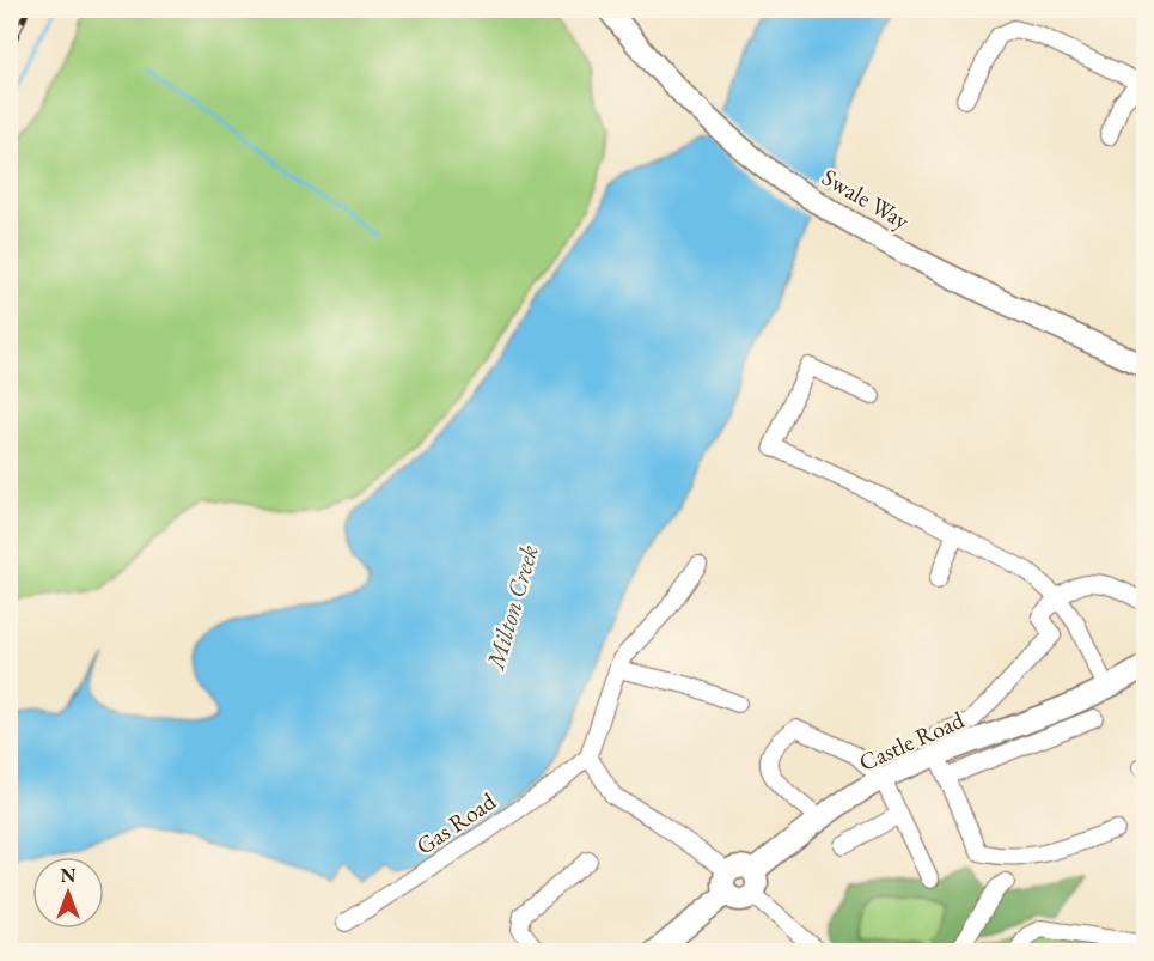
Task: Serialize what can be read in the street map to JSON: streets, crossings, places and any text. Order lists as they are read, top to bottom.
{
  "streets": {
    "main road": ["Swale Way", "Castle Road"],
    "street": ["Gas Road"]
  },
  "water": ["Milton Creek"],
  "north": "top"
}
